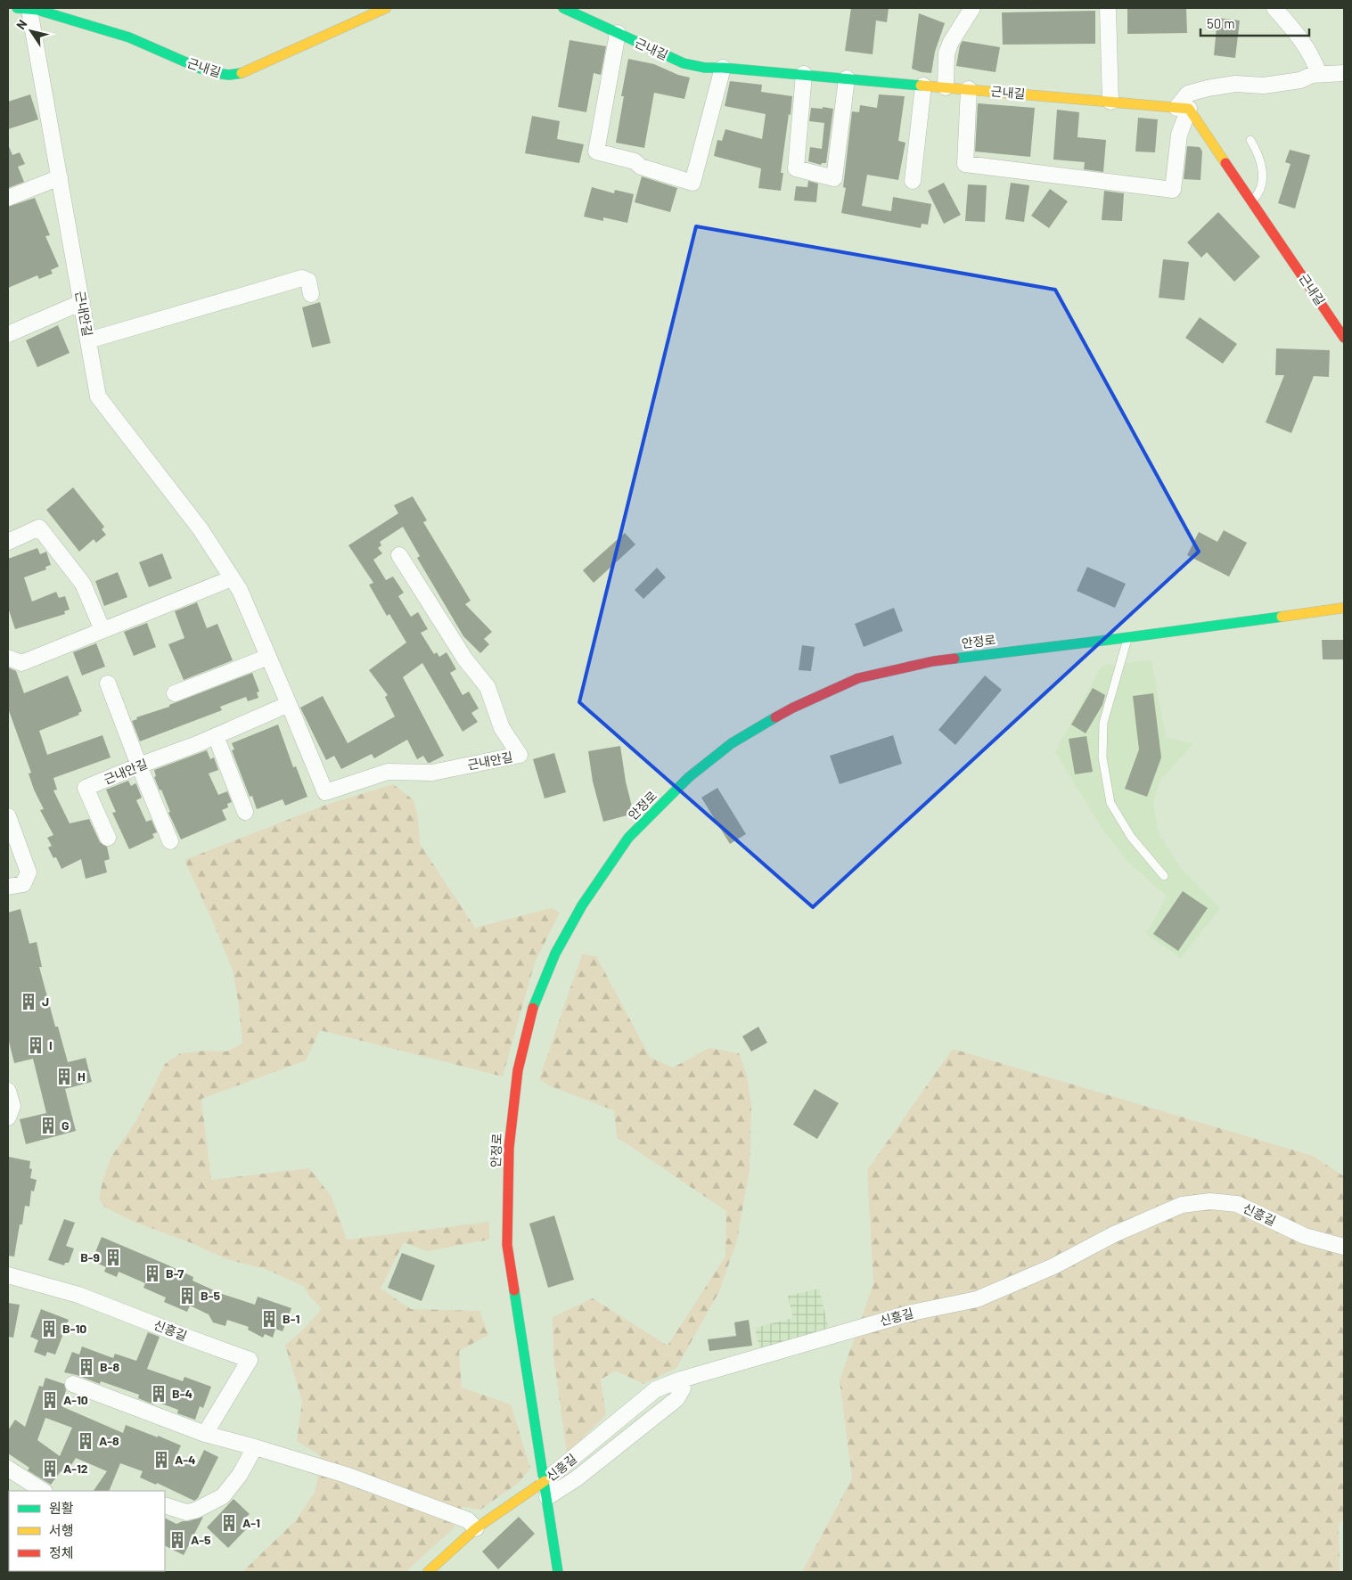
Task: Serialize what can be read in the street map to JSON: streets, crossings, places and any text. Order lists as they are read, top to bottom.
{
  "streets": {
    "street": [
      "근내길",
      "근내안길",
      "안정로",
      "신흥길"
    ]
  },
  "crossings": [
    ["근내길", "근내안길"],
    ["안정로", "신흥길"]
  ],
  "places": {
    "building": [
      "J",
      "I",
      "H",
      "G",
      "B-9",
      "B-7",
      "B-5",
      "B-1",
      "B-10",
      "B-8",
      "B-4",
      "A-10",
      "A-8",
      "A-4",
      "A-12",
      "A-1",
      "A-5"
    ]
  },
  "legend": ["원활", "서행", "정체"],
  "scale_bar": "50 m",
  "north": "top left"
}
